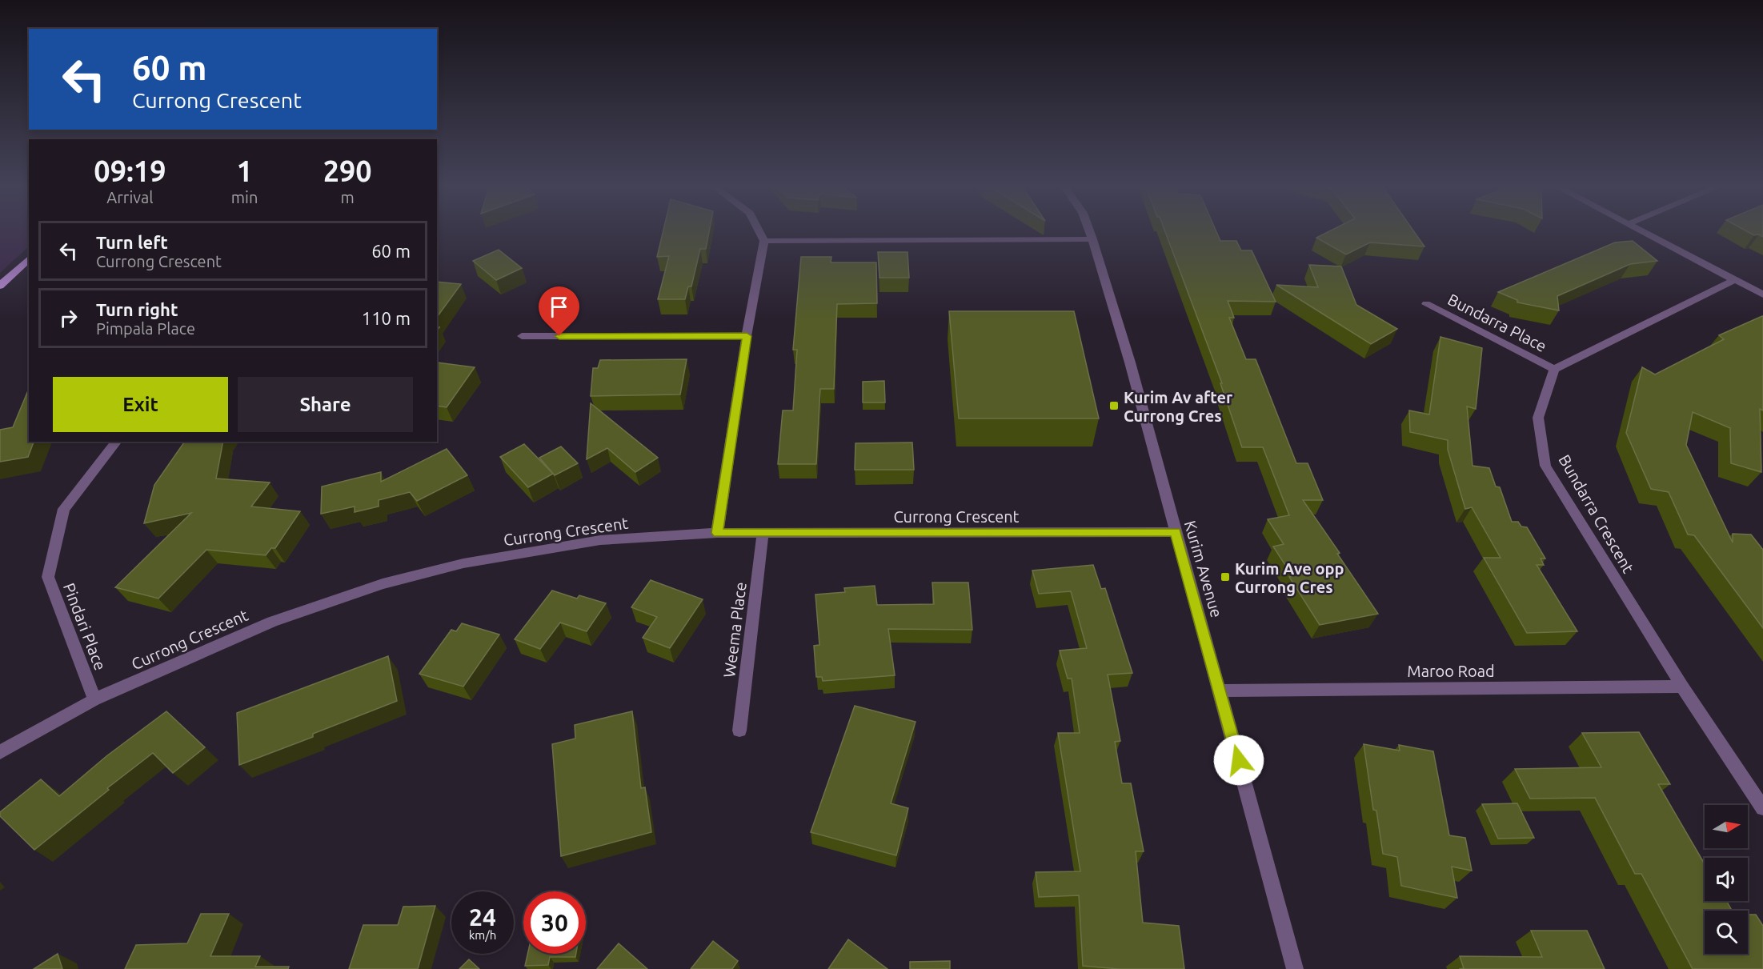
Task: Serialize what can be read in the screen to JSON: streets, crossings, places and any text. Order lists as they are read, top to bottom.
{
  "streets": {
    "street": [
      "Bundarra Place",
      "Bundarra Crescent",
      "Currong Crescent",
      "Kurim Avenue",
      "Pindari Place",
      "Weema Place",
      "Maroo Road"
    ]
  },
  "crossings": [
    ["Bundarra Place", "Bundarra Crescent"],
    ["Bundarra Crescent", "Maroo Road"],
    ["Currong Crescent", "Kurim Avenue"],
    ["Currong Crescent", "Pindari Place"],
    ["Currong Crescent", "Weema Place"],
    ["Kurim Avenue", "Maroo Road"]
  ],
  "places": {
    "transit": ["Kurim Av after Currong Cres", "Kurim Ave opp Currong Cres"]
  },
  "north": "right",
  "page": {
    "turn": ["60 m", "Currong Crescent"],
    "eta": [
      "09:19",
      "Arrival",
      "1",
      "min",
      "290",
      "m"
    ],
    "list": [
      {
        "name": "Turn left",
        "note": "Currong Crescent",
        "value": "60 m"
      },
      {
        "name": "Turn right",
        "note": "Pimpala Place",
        "value": "110 m"
      }
    ],
    "buttons": ["Exit", "Share"],
    "speed": "24 km/h",
    "limit": "30"
  }
}
